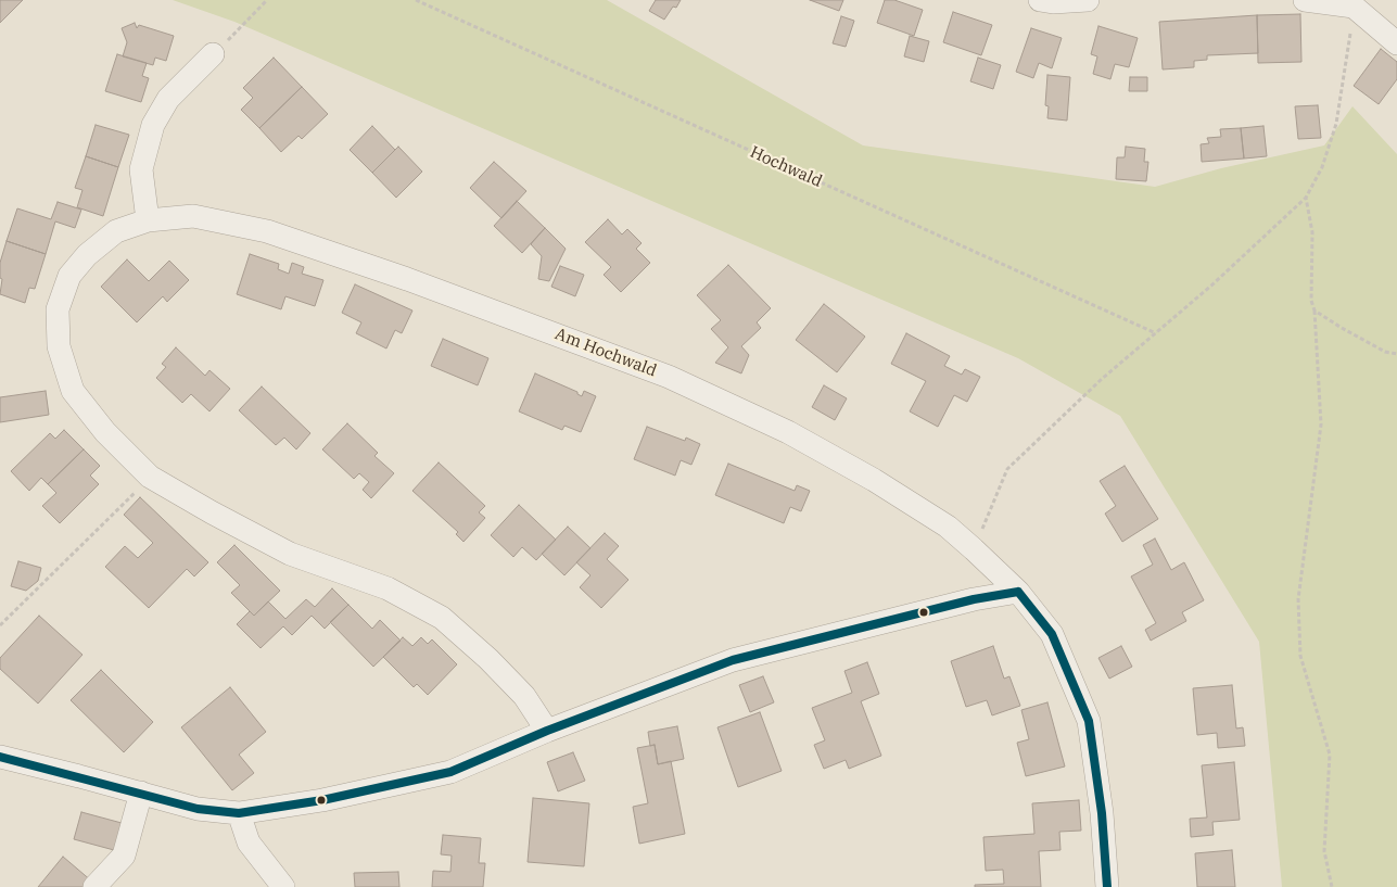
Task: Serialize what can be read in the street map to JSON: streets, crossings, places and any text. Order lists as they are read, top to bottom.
{
  "streets": {
    "street": ["Am Hochwald"],
    "path": ["Hochwald"]
  }
}
